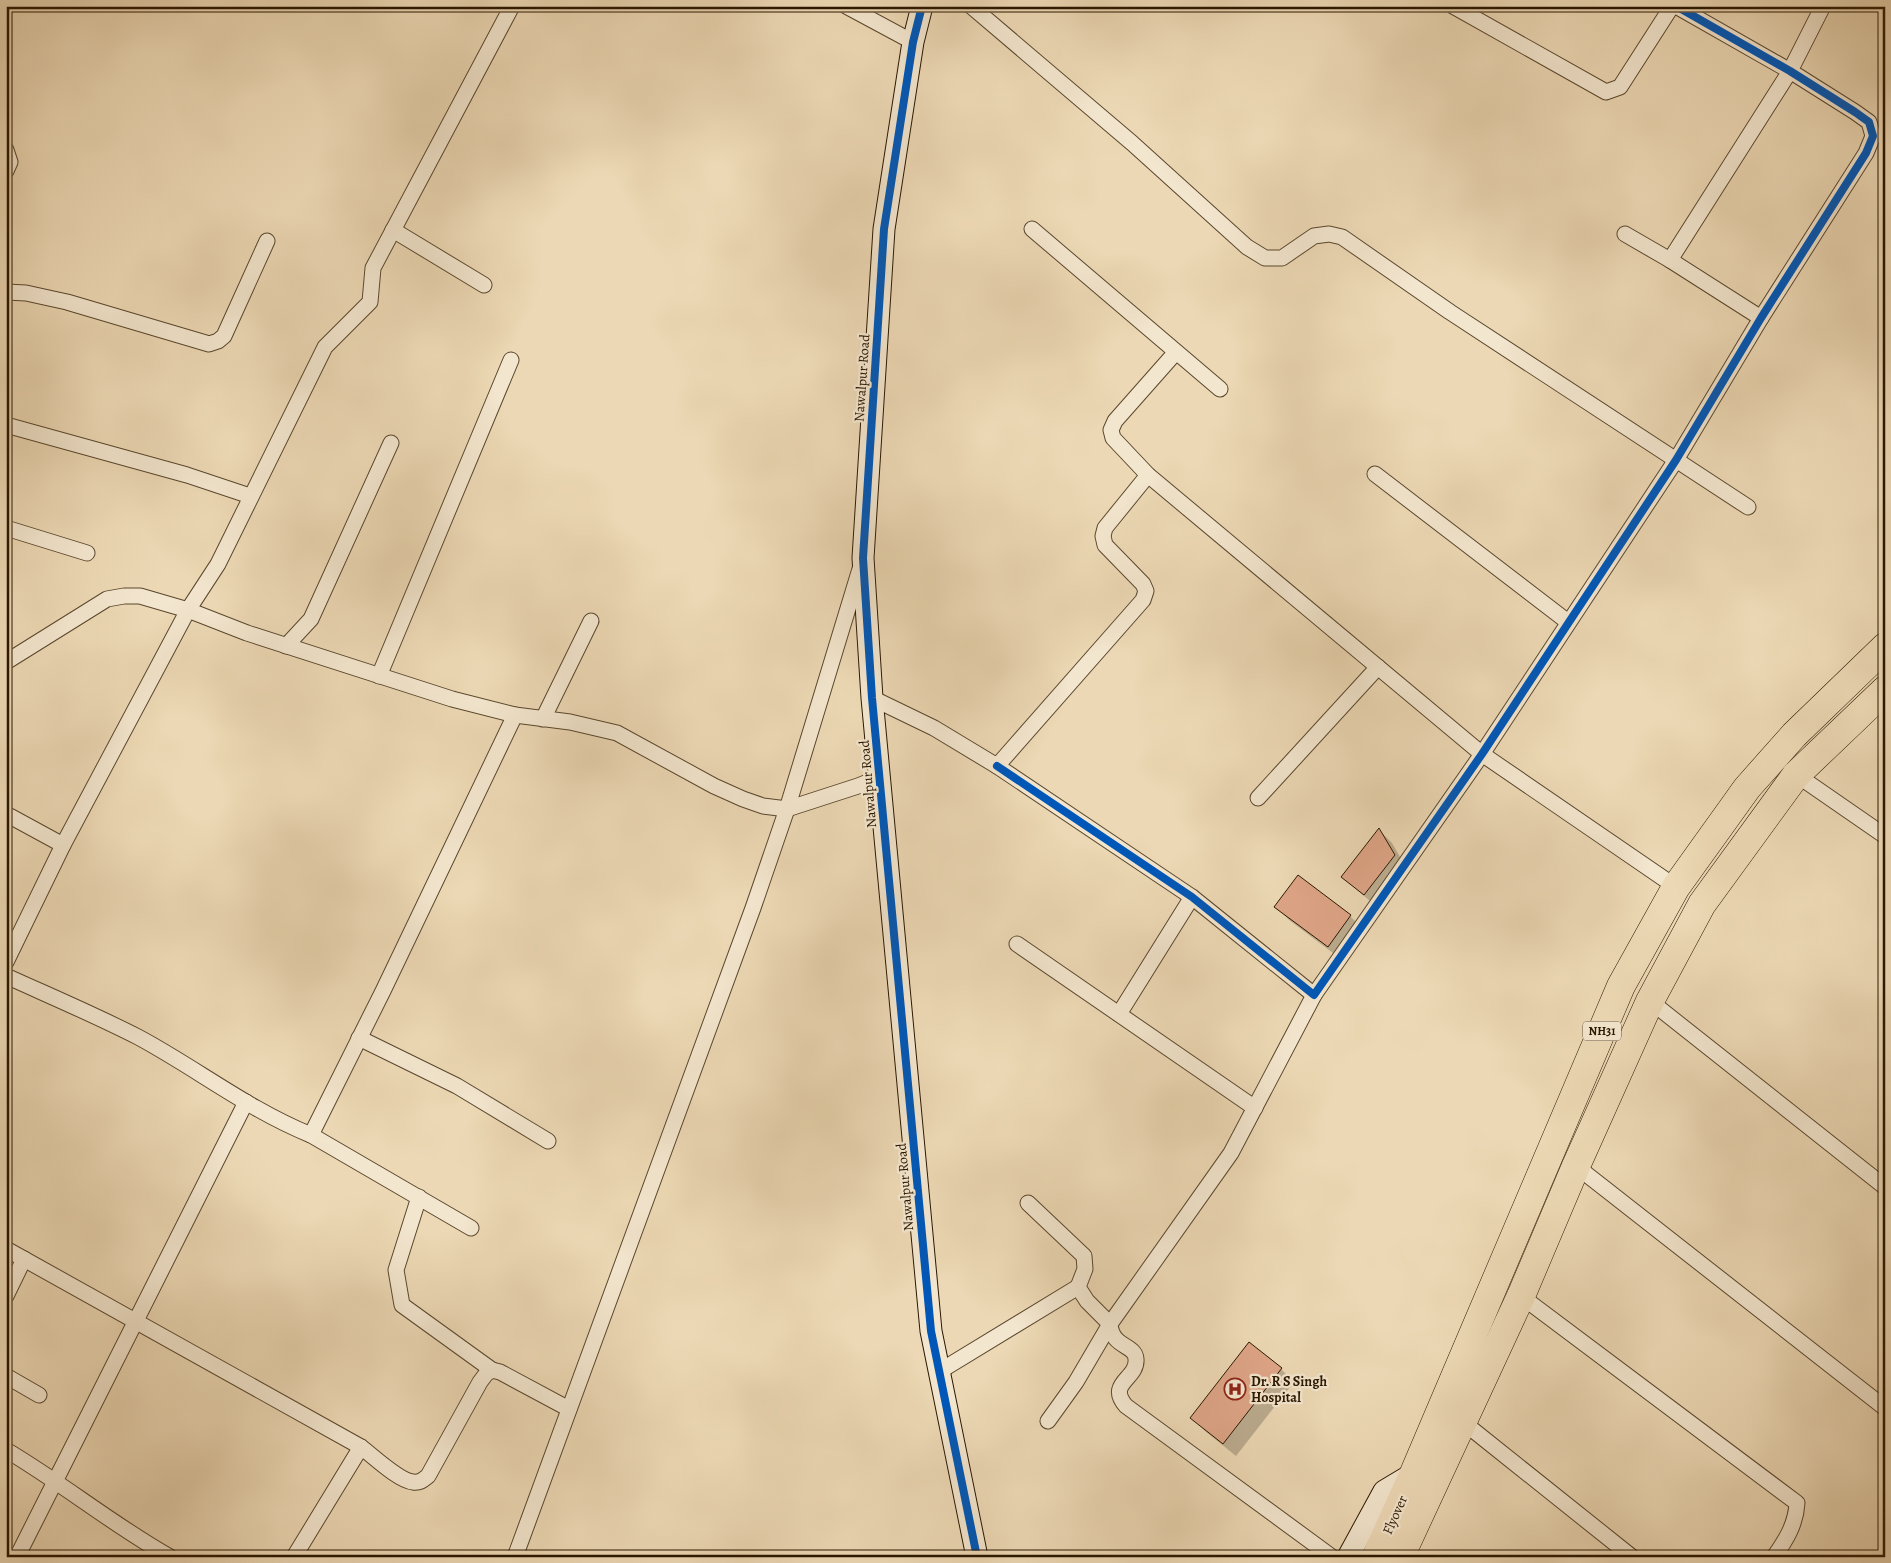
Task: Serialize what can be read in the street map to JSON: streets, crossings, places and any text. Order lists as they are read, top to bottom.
{
  "streets": {
    "highway": ["NH31", "Flyover"],
    "street": ["Nawalpur Road"]
  },
  "crossings": [
    ["NH31", "Flyover"]
  ],
  "places": {
    "hospital": ["Dr. R S Singh Hospital"]
  }
}
